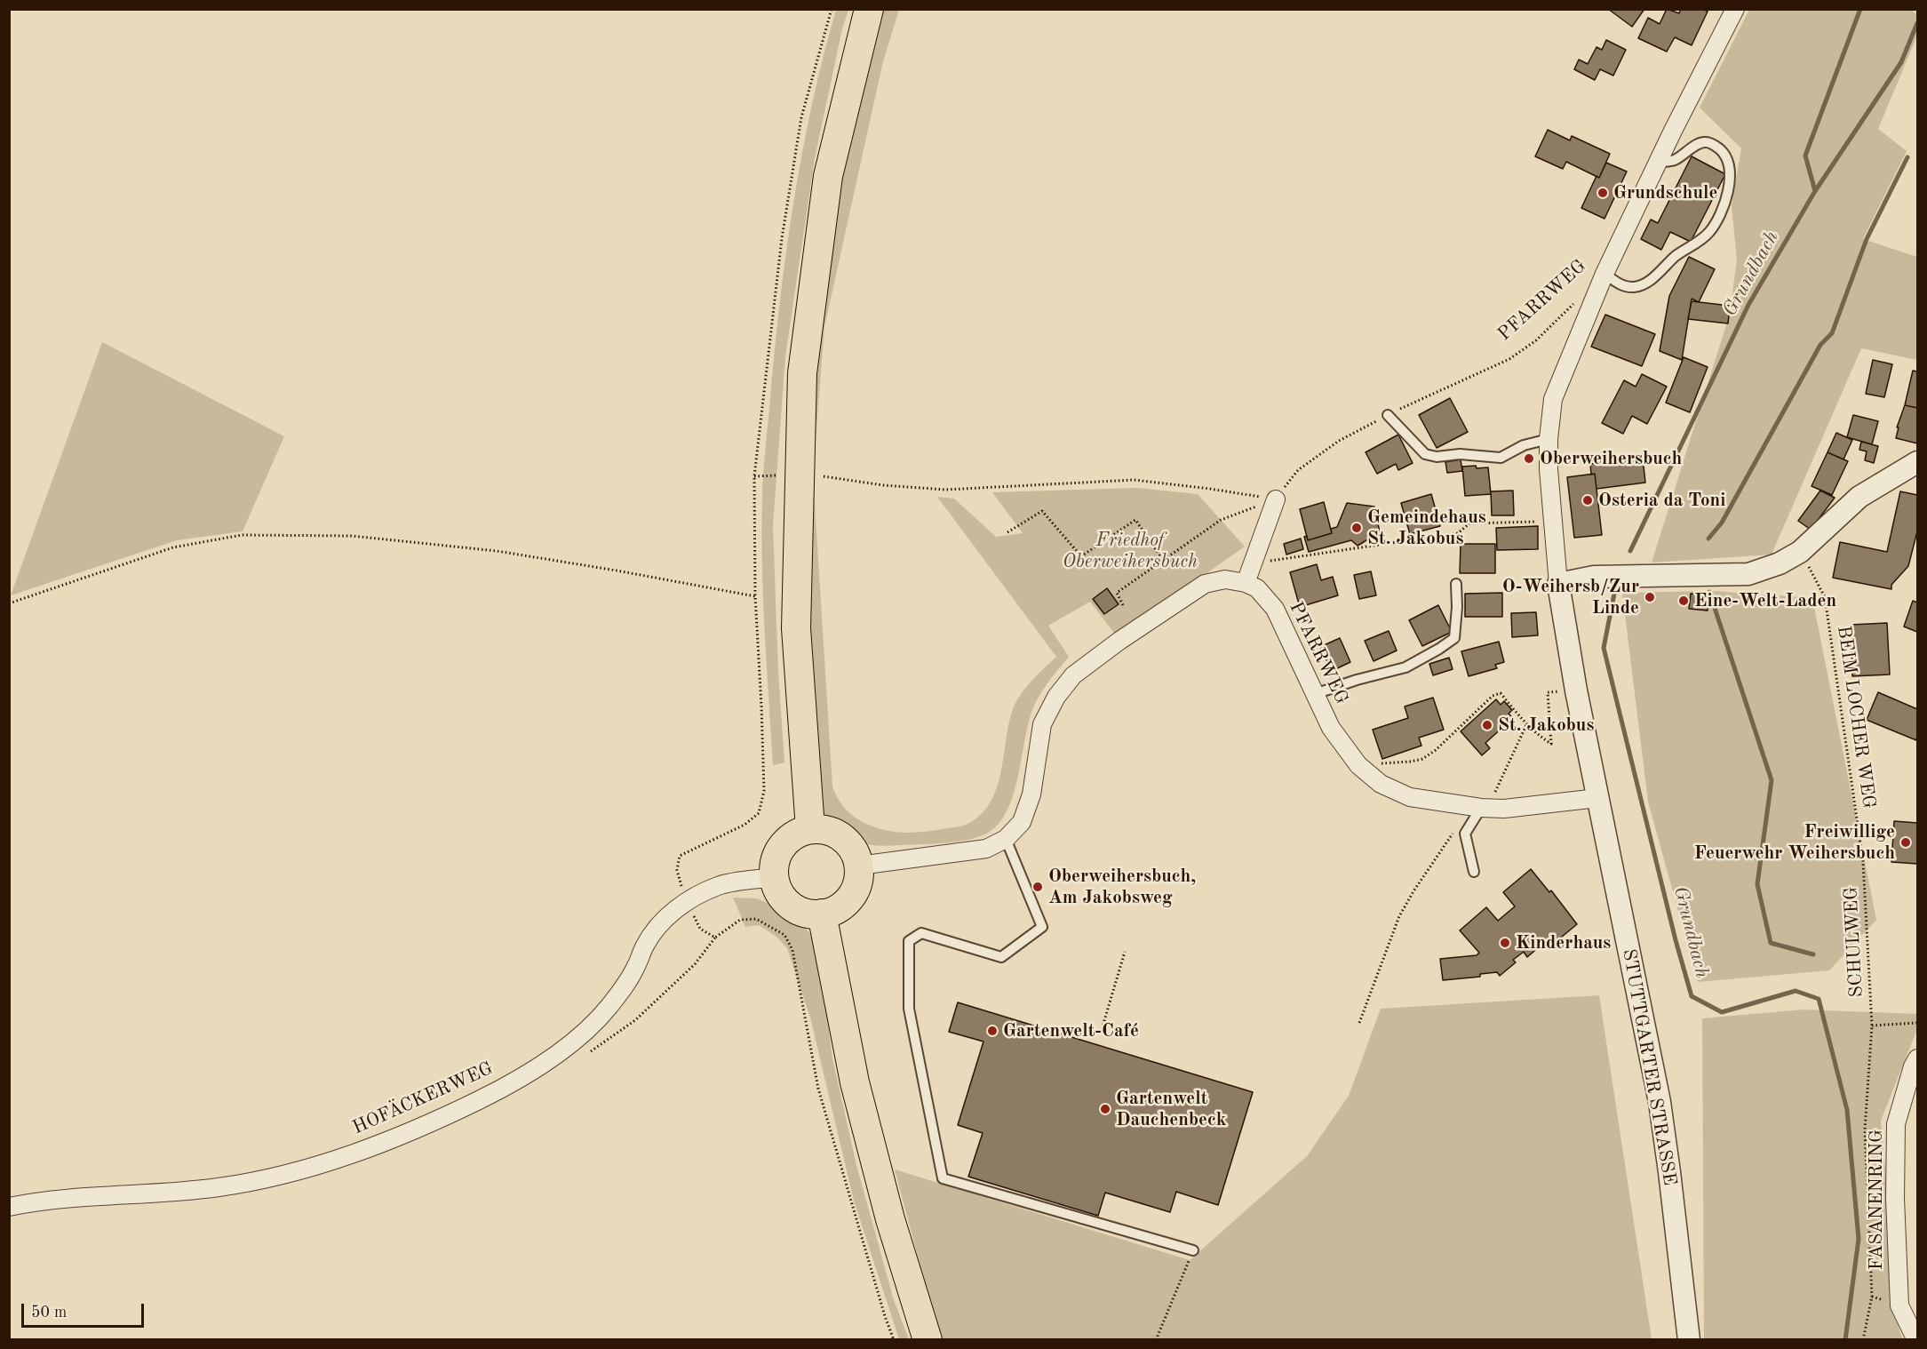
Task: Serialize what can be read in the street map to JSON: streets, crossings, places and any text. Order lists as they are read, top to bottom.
{
  "streets": {
    "street": [
      "PFARRWEG",
      "STUTTGARTER STRASSE",
      "HOFÄCKERWEG",
      "FASANENRING"
    ],
    "path": ["SCHULWEG"]
  },
  "crossings": [
    ["PFARRWEG", "STUTTGARTER STRASSE"]
  ],
  "water": ["Grundbach"],
  "parks": ["Friedhof Oberweihersbuch"],
  "places": [
    "Grundschule",
    "Oberweihersbuch",
    "Osteria da Toni",
    "Gemeindehaus St. Jakobus",
    "O-Weihersb/Zur Linde",
    "Eine-Welt-Laden",
    "St. Jakobus",
    "Freiwillige Feuerwehr Weihersbuch",
    "Oberweihersbuch, Am Jakobsweg",
    "Kinderhaus",
    "Gartenwelt-Café",
    "Gartenwelt Dauchenbeck"
  ],
  "scale_bar": "50 m"
}
